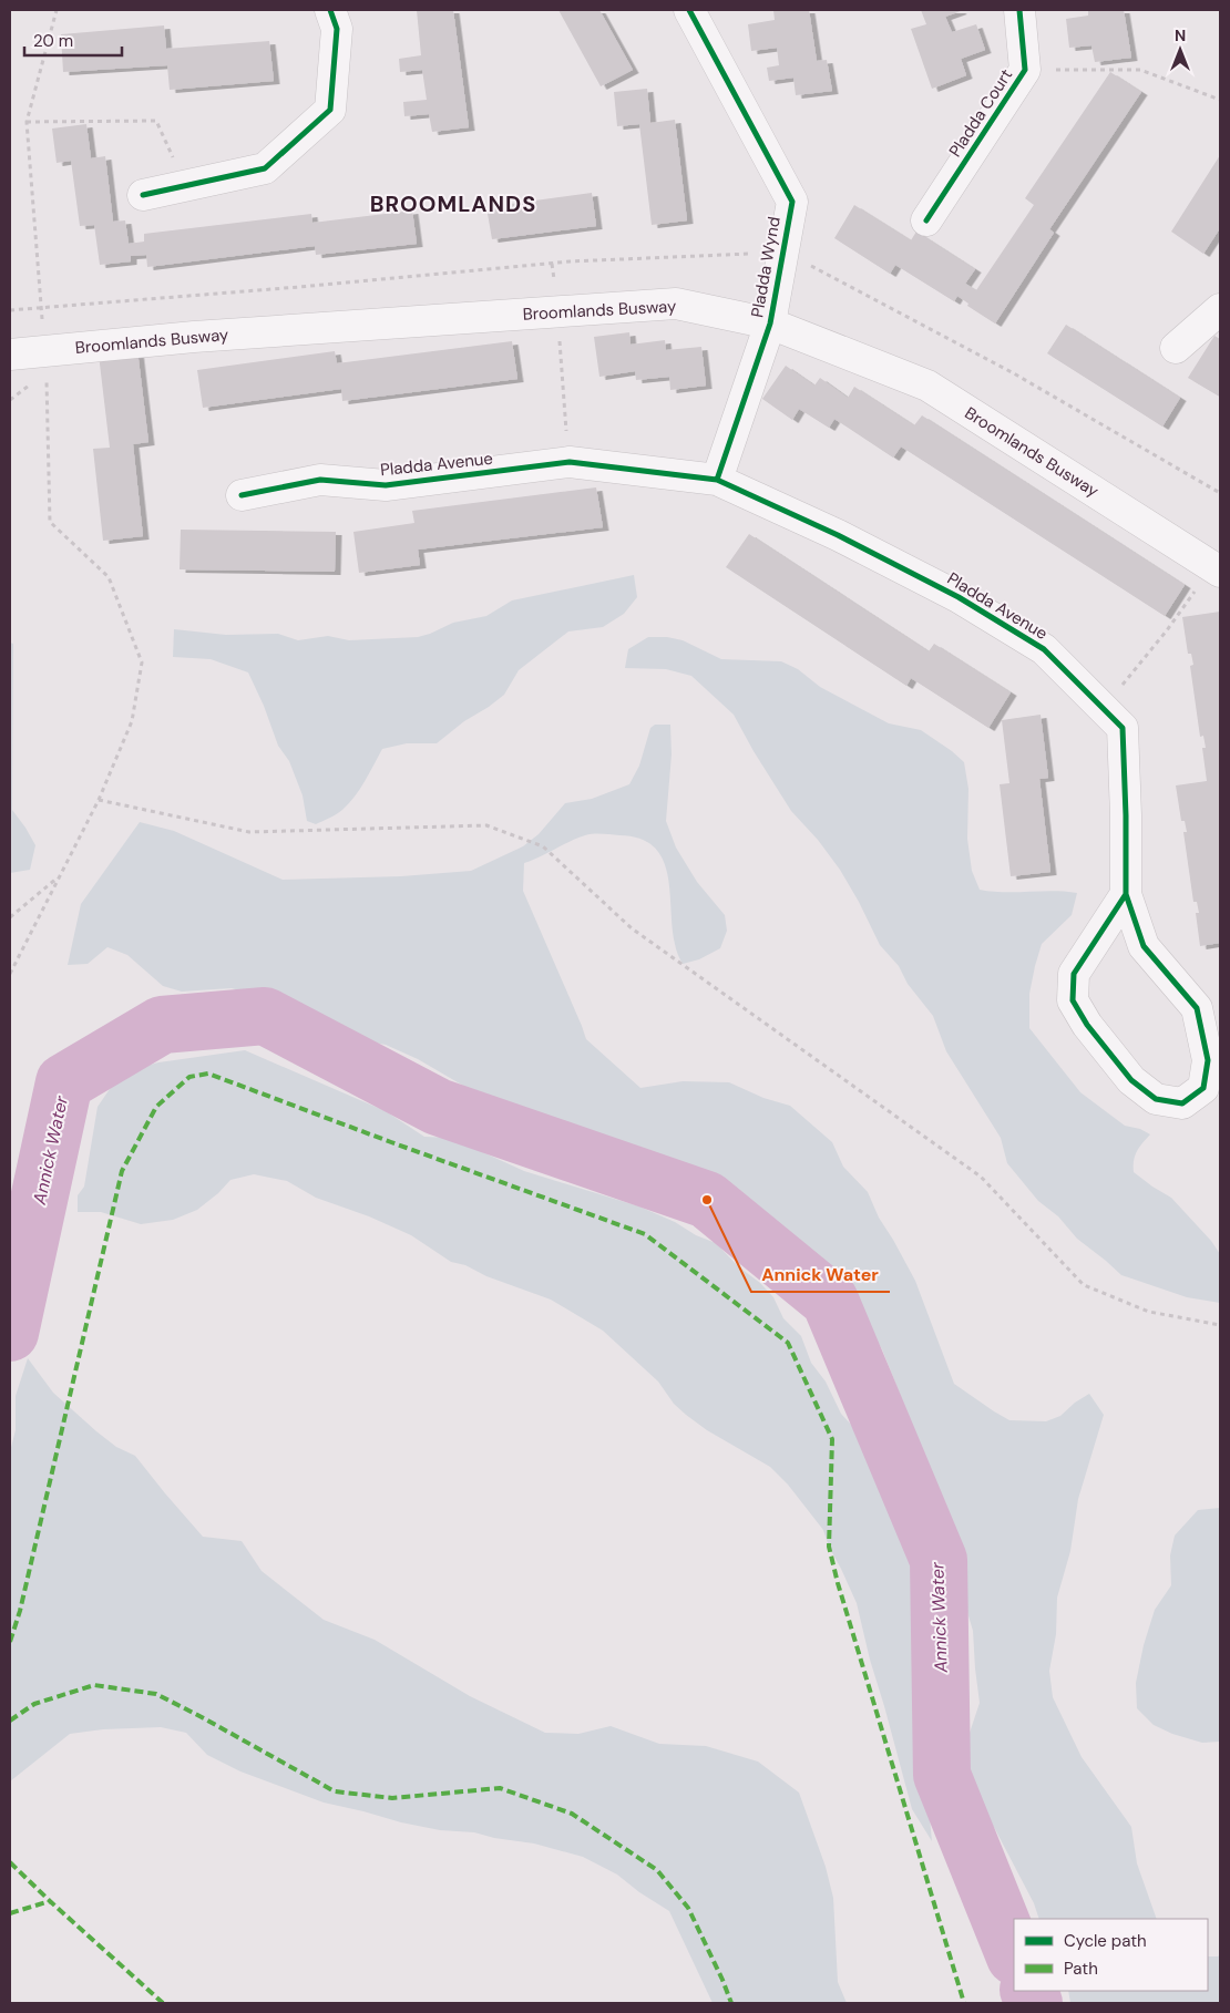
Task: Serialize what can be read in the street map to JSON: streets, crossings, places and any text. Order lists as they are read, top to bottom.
{
  "streets": {
    "street": [
      "Pladda Court",
      "Pladda Wynd",
      "Broomlands Busway",
      "Pladda Avenue"
    ]
  },
  "crossings": [
    ["Pladda Wynd", "Broomlands Busway"],
    ["Pladda Wynd", "Pladda Avenue"]
  ],
  "districts": ["BROOMLANDS"],
  "water": ["Annick Water"],
  "places": ["Annick Water"],
  "legend": ["Cycle path", "Path"],
  "scale_bar": "20 m",
  "north": "top"
}
